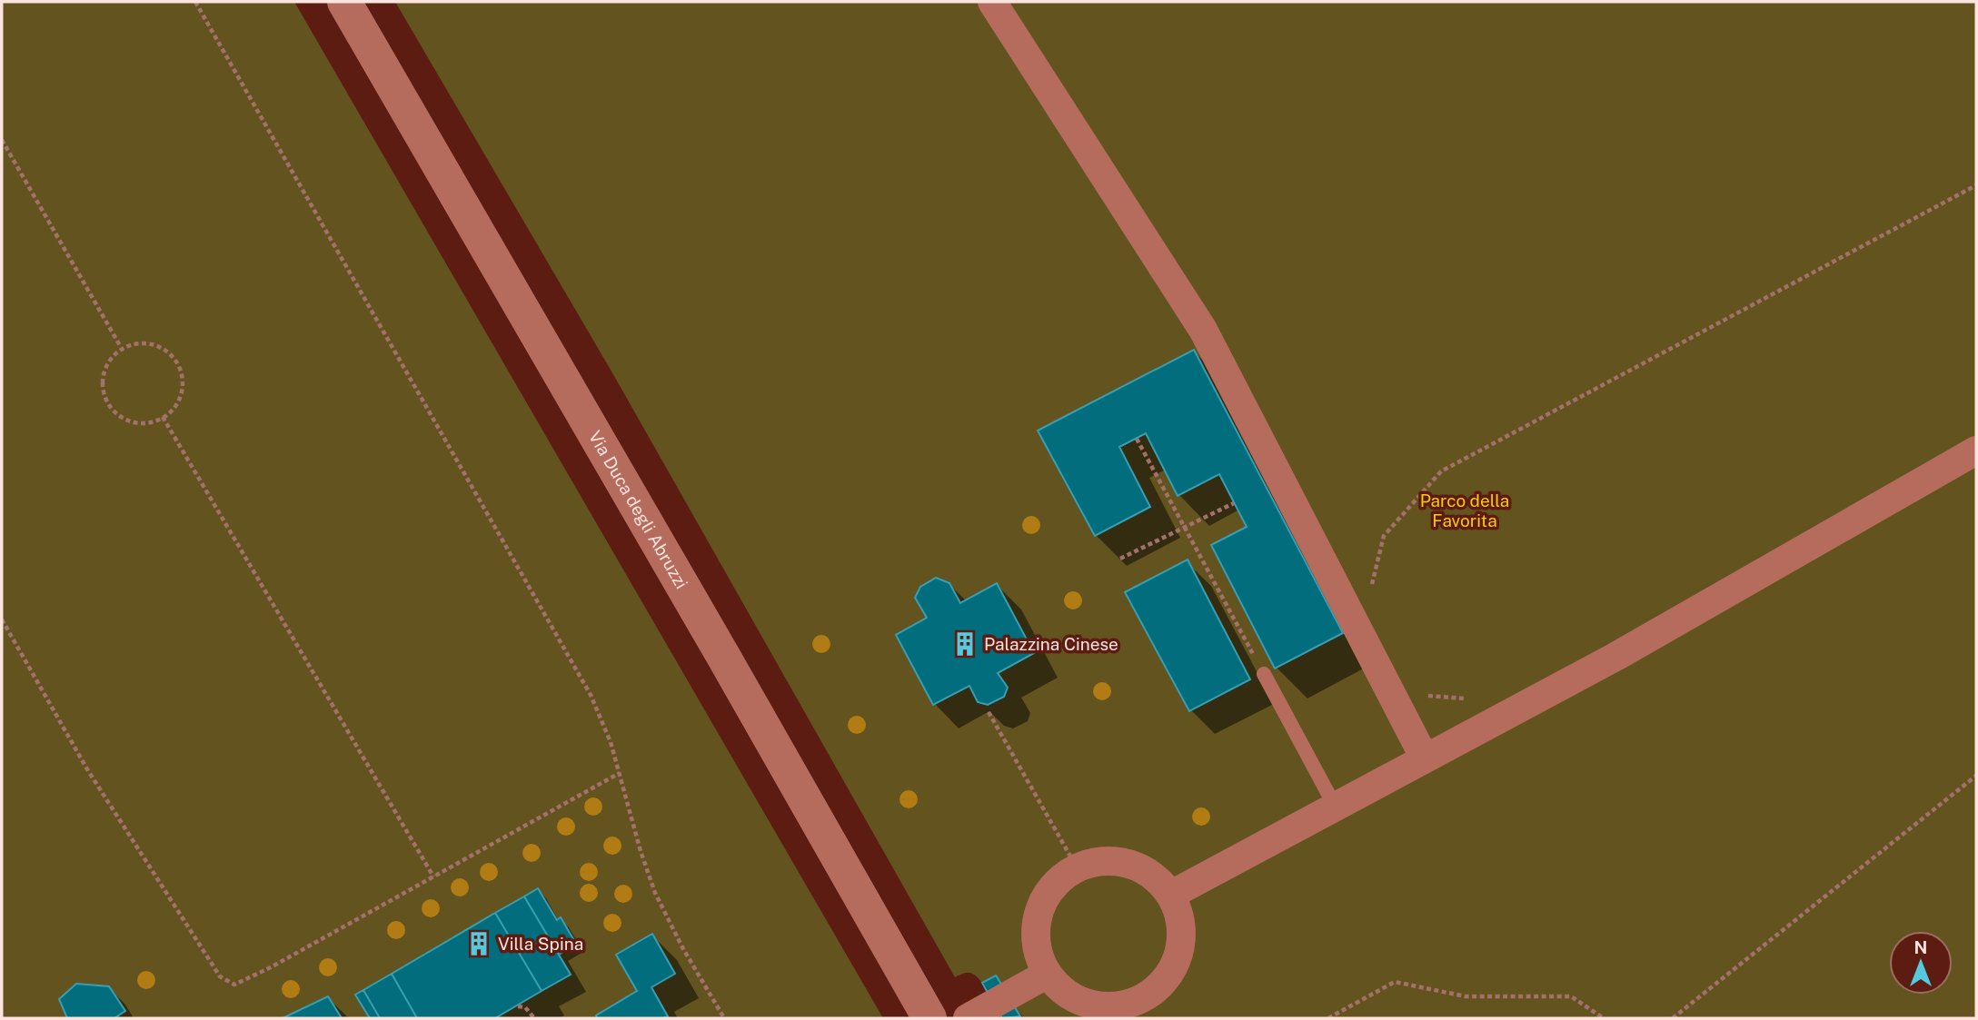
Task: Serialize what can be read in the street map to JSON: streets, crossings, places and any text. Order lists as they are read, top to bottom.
{
  "streets": {
    "street": ["Via Duca degli Abruzzi"]
  },
  "parks": ["Parco della Favorita"],
  "places": {
    "building": ["Palazzina Cinese", "Villa Spina"]
  },
  "north": "top"
}
